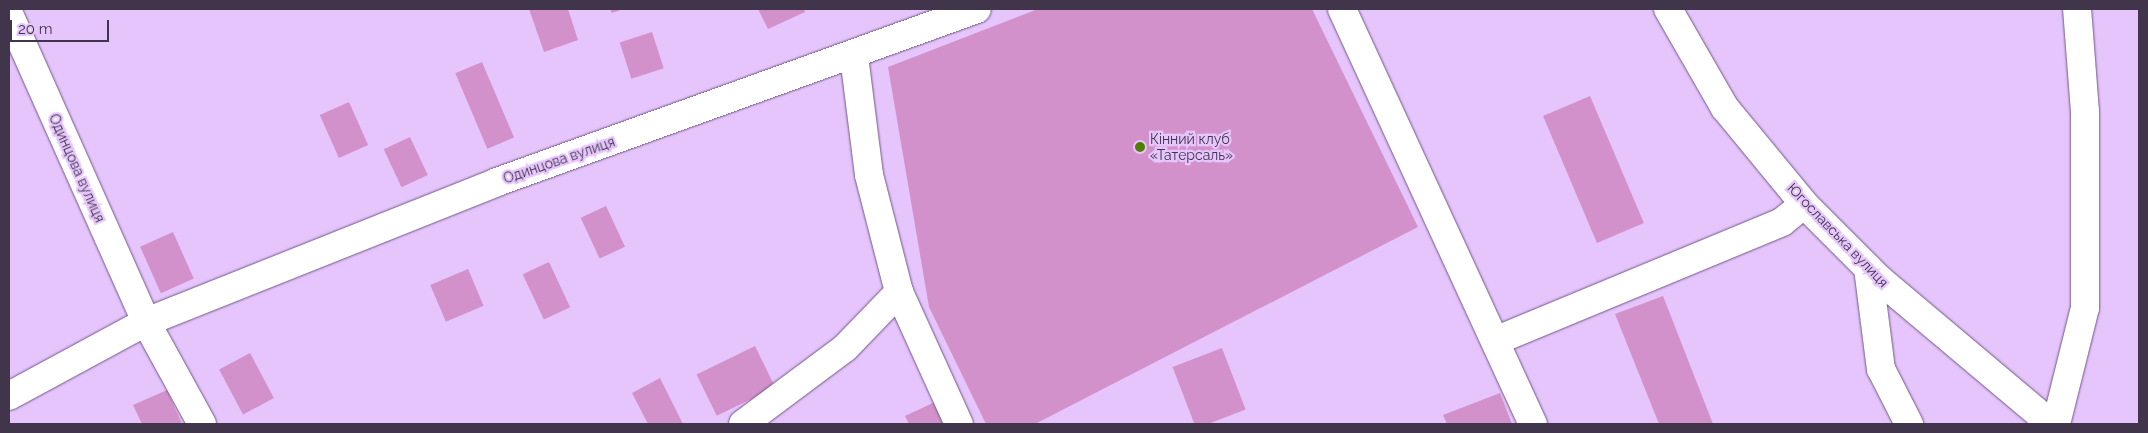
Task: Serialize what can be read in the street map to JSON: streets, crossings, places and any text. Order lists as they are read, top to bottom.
{
  "streets": {
    "street": ["Одинцова вулиця", "Югославська вулиця"]
  },
  "places": ["Кінний клуб «Татерсаль»"],
  "scale_bar": "20 m"
}
